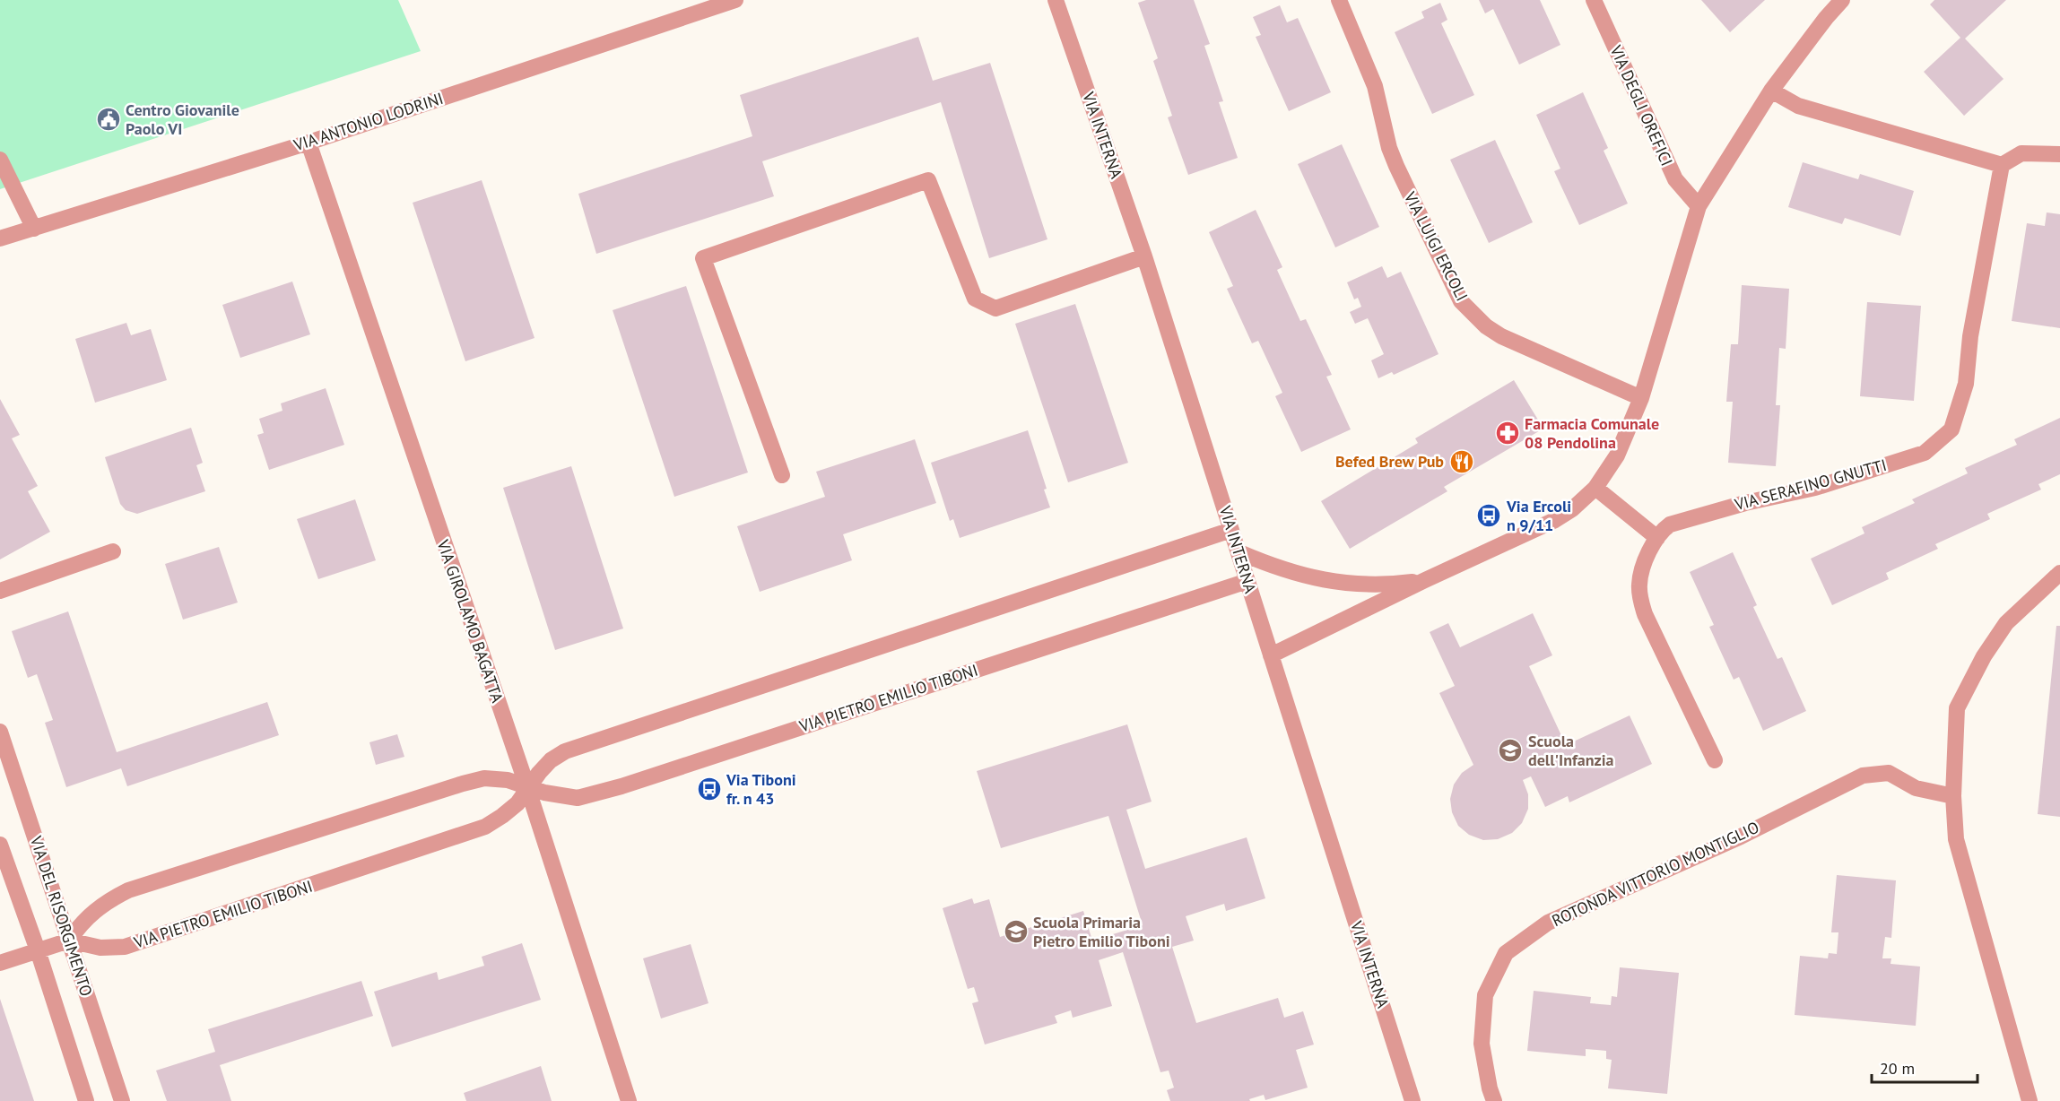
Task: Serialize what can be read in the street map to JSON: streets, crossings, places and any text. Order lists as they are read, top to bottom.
{
  "streets": {
    "street": [
      "VIA DEGLI OREFICI",
      "VIA ANTONIO LODRINI",
      "VIA INTERNA",
      "VIA LUIGI ERCOLI",
      "VIA SERAFINO GNUTTI",
      "VIA GIROLAMO BAGATTA",
      "VIA PIETRO EMILIO TIBONI",
      "ROTONDA VITTORIO MONTIGLIO",
      "VIA DEL RISORGIMENTO"
    ]
  },
  "crossings": [
    ["VIA ANTONIO LODRINI", "VIA GIROLAMO BAGATTA"],
    ["VIA INTERNA", "VIA PIETRO EMILIO TIBONI"],
    ["VIA GIROLAMO BAGATTA", "VIA PIETRO EMILIO TIBONI"],
    ["VIA PIETRO EMILIO TIBONI", "VIA DEL RISORGIMENTO"]
  ],
  "places": {
    "public building": ["Centro Giovanile Paolo VI"],
    "pharmacy": ["Farmacia Comunale 08 Pendolina"],
    "restaurant": ["Befed Brew Pub"],
    "bus stop": ["Via Ercoli n 9/11", "Via Tiboni fr. n 43"],
    "school or university": ["Scuola dell'Infanzia", "Scuola Primaria Pietro Emilio Tiboni"]
  },
  "scale_bar": "20 m"
}
